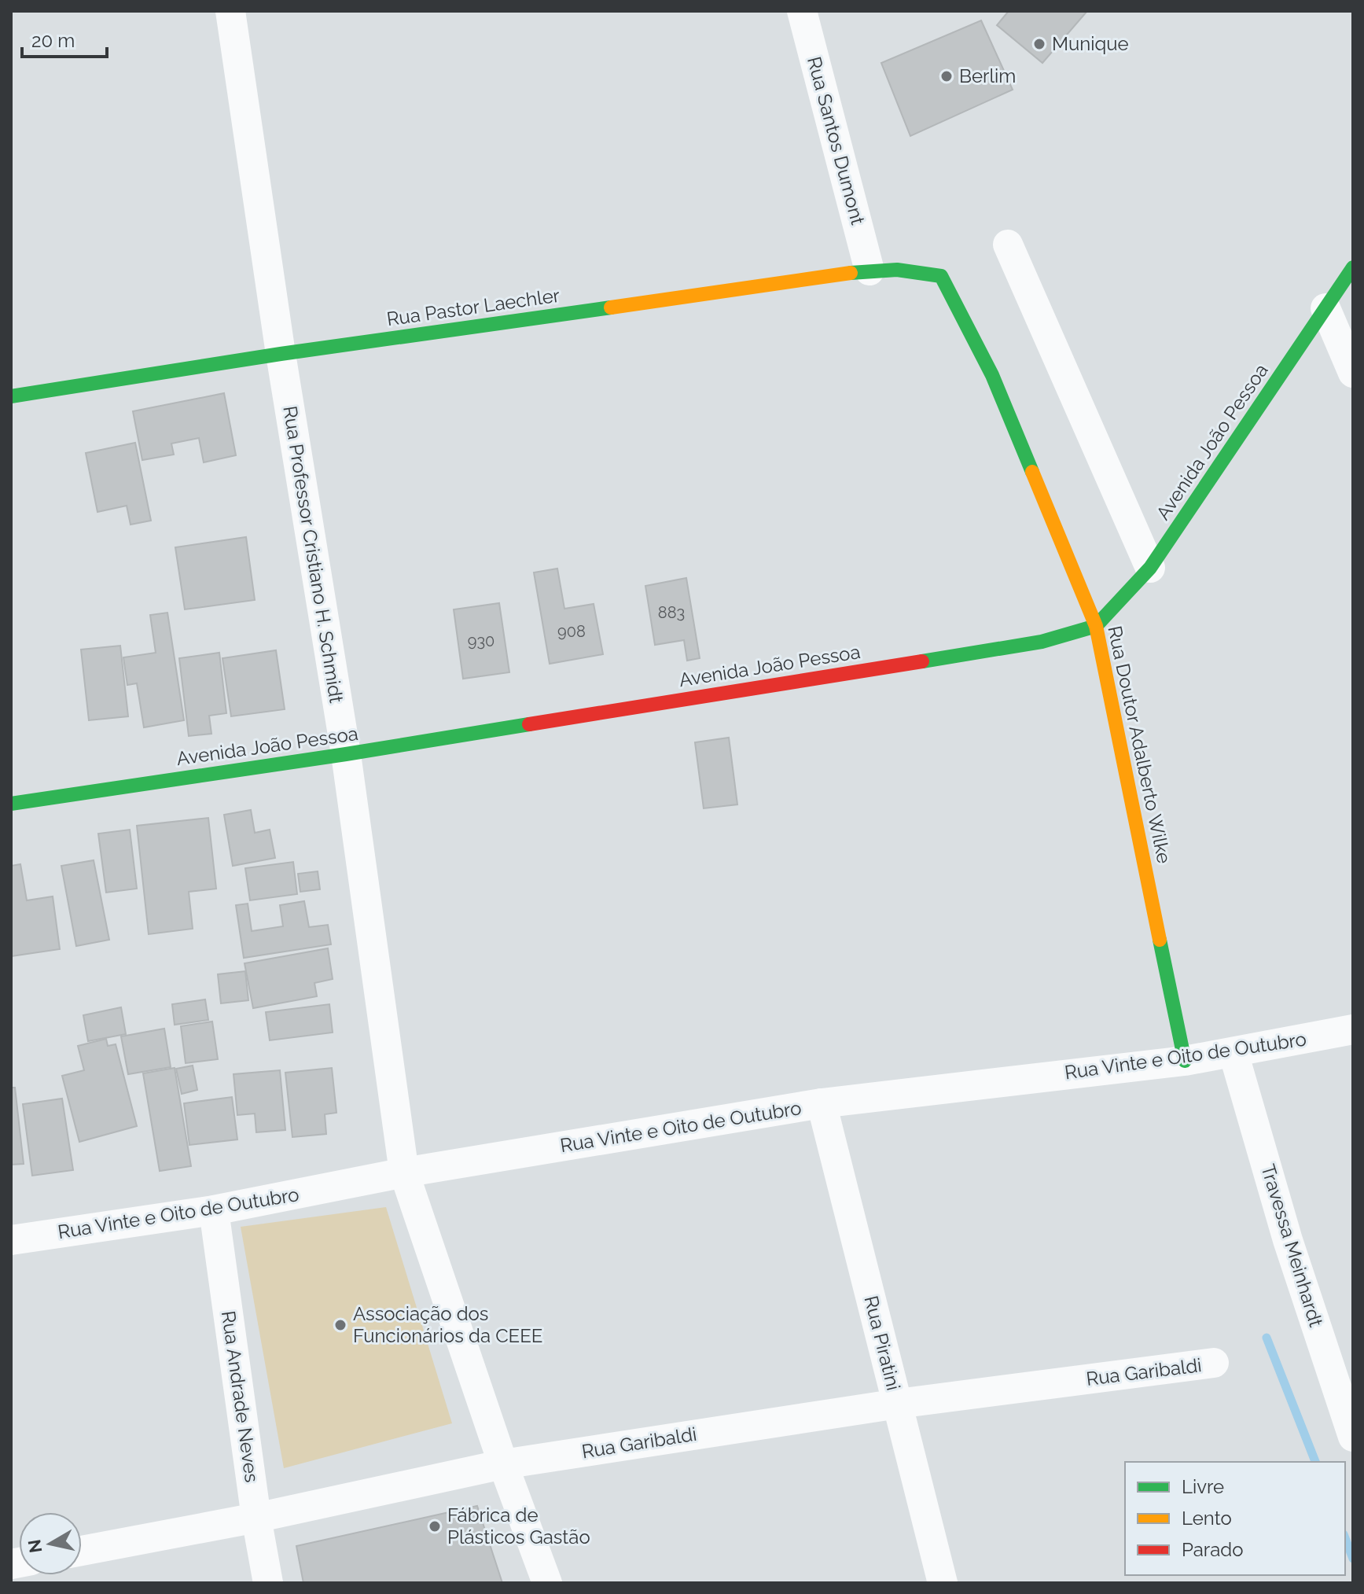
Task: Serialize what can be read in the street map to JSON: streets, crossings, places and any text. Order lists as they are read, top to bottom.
{
  "streets": {
    "street": [
      "Rua Santos Dumont",
      "Rua Pastor Laechler",
      "Avenida João Pessoa",
      "Rua Professor Cristiano H. Schmidt",
      "Rua Doutor Adalberto Wilke",
      "Rua Vinte e Oito de Outubro",
      "Travessa Meinhardt",
      "Rua Piratini",
      "Rua Garibaldi",
      "Rua Andrade Neves"
    ]
  },
  "crossings": [
    ["Rua Santos Dumont", "Rua Pastor Laechler"],
    ["Rua Pastor Laechler", "Rua Professor Cristiano H. Schmidt"],
    ["Rua Pastor Laechler", "Rua Doutor Adalberto Wilke"],
    ["Avenida João Pessoa", "Rua Professor Cristiano H. Schmidt"],
    ["Avenida João Pessoa", "Rua Doutor Adalberto Wilke"],
    ["Rua Professor Cristiano H. Schmidt", "Rua Vinte e Oito de Outubro"],
    ["Rua Professor Cristiano H. Schmidt", "Rua Garibaldi"],
    ["Rua Doutor Adalberto Wilke", "Rua Vinte e Oito de Outubro"],
    ["Rua Vinte e Oito de Outubro", "Travessa Meinhardt"],
    ["Rua Vinte e Oito de Outubro", "Rua Piratini"],
    ["Rua Vinte e Oito de Outubro", "Rua Andrade Neves"],
    ["Rua Piratini", "Rua Garibaldi"],
    ["Rua Garibaldi", "Rua Andrade Neves"]
  ],
  "places": [
    "Munique",
    "Berlim",
    "Associação dos Funcionários da CEEE",
    "Fábrica de Plásticos Gastão"
  ],
  "house_numbers": ["883", "908", "930"],
  "legend": ["Livre", "Lento", "Parado"],
  "scale_bar": "20 m",
  "north": "left"
}
